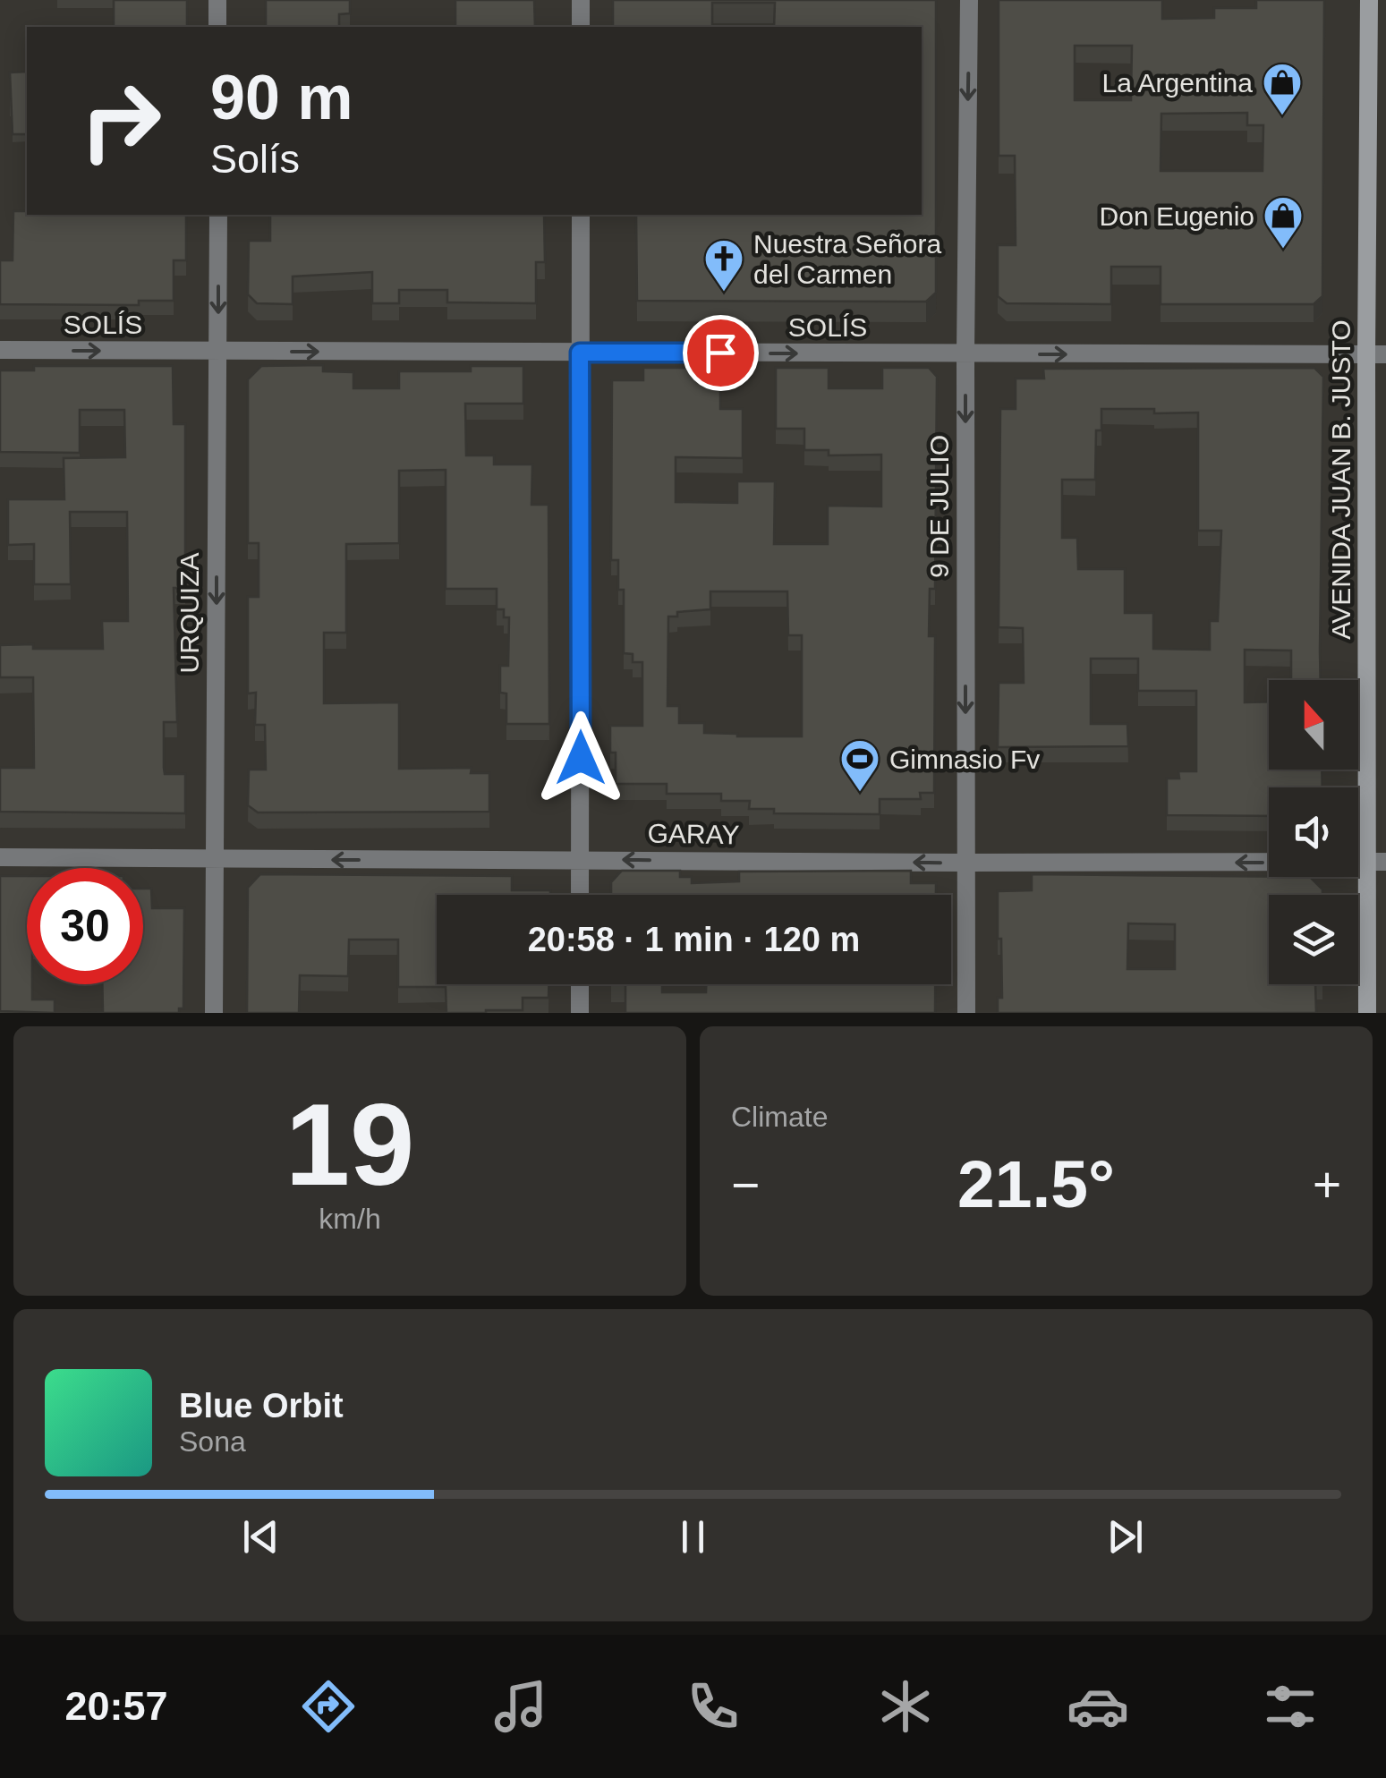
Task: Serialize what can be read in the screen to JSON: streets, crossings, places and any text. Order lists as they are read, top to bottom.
{
  "streets": {
    "main road": ["AVENIDA JUAN B. JUSTO"],
    "street": [
      "SOLÍS",
      "9 DE JULIO",
      "URQUIZA",
      "GARAY"
    ]
  },
  "crossings": [
    ["SOLÍS", "AVENIDA JUAN B. JUSTO"],
    ["SOLÍS", "9 DE JULIO"],
    ["SOLÍS", "URQUIZA"],
    ["AVENIDA JUAN B. JUSTO", "GARAY"],
    ["9 DE JULIO", "GARAY"],
    ["URQUIZA", "GARAY"]
  ],
  "one_way": [
    "SOLÍS",
    "9 DE JULIO",
    "URQUIZA",
    "GARAY"
  ],
  "places": {
    "shop": ["La Argentina", "Don Eugenio"],
    "church": ["Nuestra Señora del Carmen"],
    "sports": ["Gimnasio Fv"]
  },
  "north": "top",
  "page": {
    "turn": ["90 m", "Solís"],
    "limit": "30",
    "trip": "20:58 · 1 min · 120 m",
    "tile": [
      ["19", "km/h"],
      "Climate"
    ],
    "heat": ["−", "21.5°", "+"],
    "song": ["Blue Orbit", "Sona"],
    "tabs": "20:57"
  }
}
